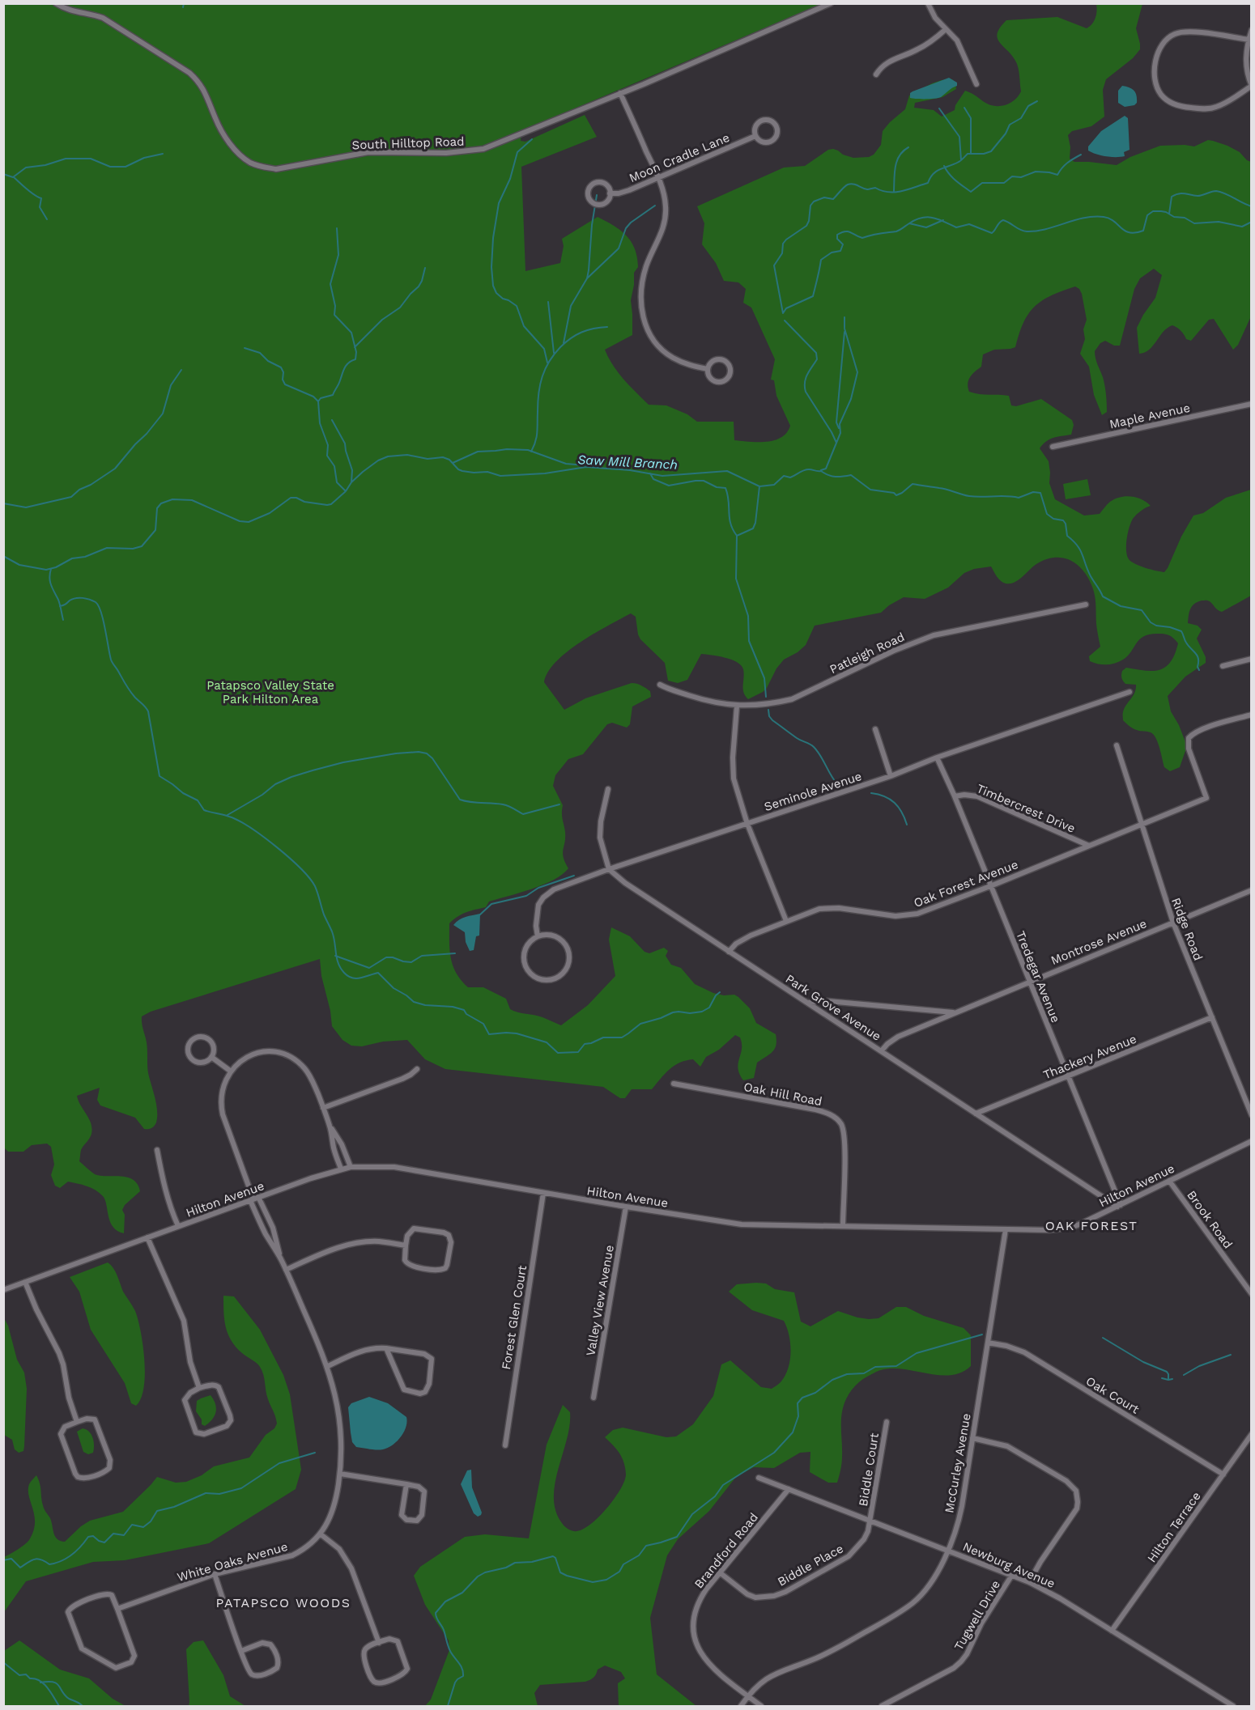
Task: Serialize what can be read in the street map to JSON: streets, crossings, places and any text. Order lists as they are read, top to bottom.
{
  "streets": {
    "street": [
      "South Hilltop Road",
      "Moon Cradle Lane",
      "Maple Avenue",
      "Patleigh Road",
      "Seminole Avenue",
      "Timbercrest Drive",
      "Oak Forest Avenue",
      "Ridge Road",
      "Montrose Avenue",
      "Tredegar Avenue",
      "Park Grove Avenue",
      "Thackery Avenue",
      "Oak Hill Road",
      "Hilton Avenue",
      "Brook Road",
      "Valley View Avenue",
      "Forest Glen Court",
      "Oak Court",
      "McCurley Avenue",
      "Biddle Court",
      "Hilton Terrace",
      "Brandford Road",
      "White Oaks Avenue",
      "Biddle Place",
      "Newburg Avenue",
      "Tugwell Drive"
    ]
  },
  "crossings": [
    ["Seminole Avenue", "Tredegar Avenue"],
    ["Seminole Avenue", "Park Grove Avenue"],
    ["Timbercrest Drive", "Oak Forest Avenue"],
    ["Timbercrest Drive", "Tredegar Avenue"],
    ["Oak Forest Avenue", "Ridge Road"],
    ["Oak Forest Avenue", "Tredegar Avenue"],
    ["Oak Forest Avenue", "Park Grove Avenue"],
    ["Ridge Road", "Montrose Avenue"],
    ["Ridge Road", "Thackery Avenue"],
    ["Montrose Avenue", "Tredegar Avenue"],
    ["Montrose Avenue", "Park Grove Avenue"],
    ["Tredegar Avenue", "Park Grove Avenue"],
    ["Tredegar Avenue", "Thackery Avenue"],
    ["Tredegar Avenue", "Hilton Avenue"],
    ["Park Grove Avenue", "Thackery Avenue"],
    ["Park Grove Avenue", "Hilton Avenue"],
    ["Oak Hill Road", "Hilton Avenue"],
    ["Hilton Avenue", "Brook Road"],
    ["Hilton Avenue", "Valley View Avenue"],
    ["Hilton Avenue", "Forest Glen Court"],
    ["Hilton Avenue", "McCurley Avenue"],
    ["Hilton Avenue", "White Oaks Avenue"],
    ["Oak Court", "McCurley Avenue"],
    ["Oak Court", "Hilton Terrace"],
    ["McCurley Avenue", "Brandford Road"],
    ["McCurley Avenue", "Newburg Avenue"],
    ["Biddle Court", "Biddle Place"],
    ["Biddle Court", "Newburg Avenue"],
    ["Hilton Terrace", "Newburg Avenue"],
    ["Brandford Road", "Biddle Place"],
    ["Brandford Road", "Newburg Avenue"],
    ["Biddle Place", "Newburg Avenue"],
    ["Newburg Avenue", "Tugwell Drive"]
  ],
  "districts": ["OAK FOREST", "PATAPSCO WOODS"],
  "water": ["Saw Mill Branch"],
  "parks": ["Patapsco Valley State Park Hilton Area"]
}
